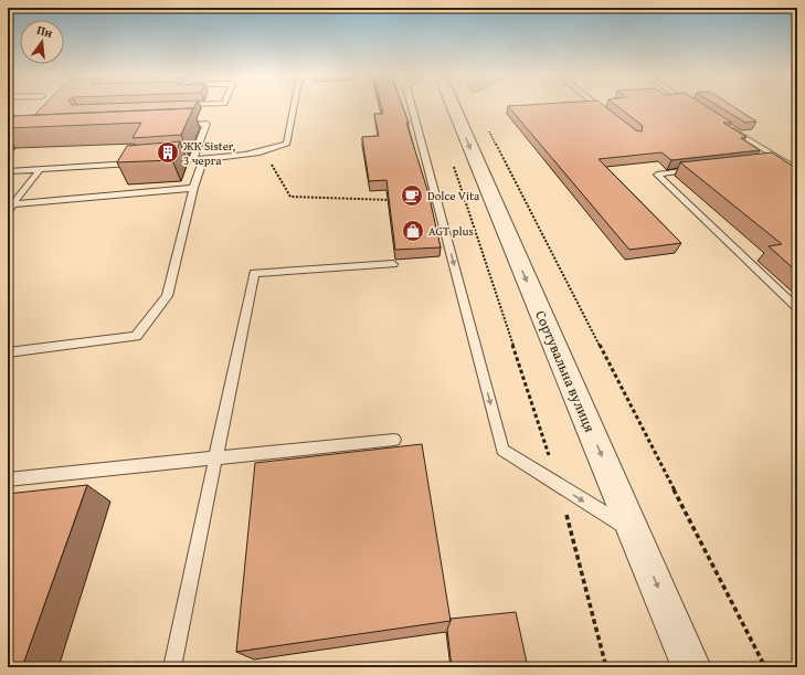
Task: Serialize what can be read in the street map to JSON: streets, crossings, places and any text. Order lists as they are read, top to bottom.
{
  "streets": {
    "street": ["Сортувальна вулиця"]
  },
  "one_way": ["Сортувальна вулиця"],
  "places": {
    "building": ["ЖК Sister, 3 черга"],
    "cafe": ["Dolce Vita"],
    "shop": ["AGT plus"]
  },
  "north": "top"
}
